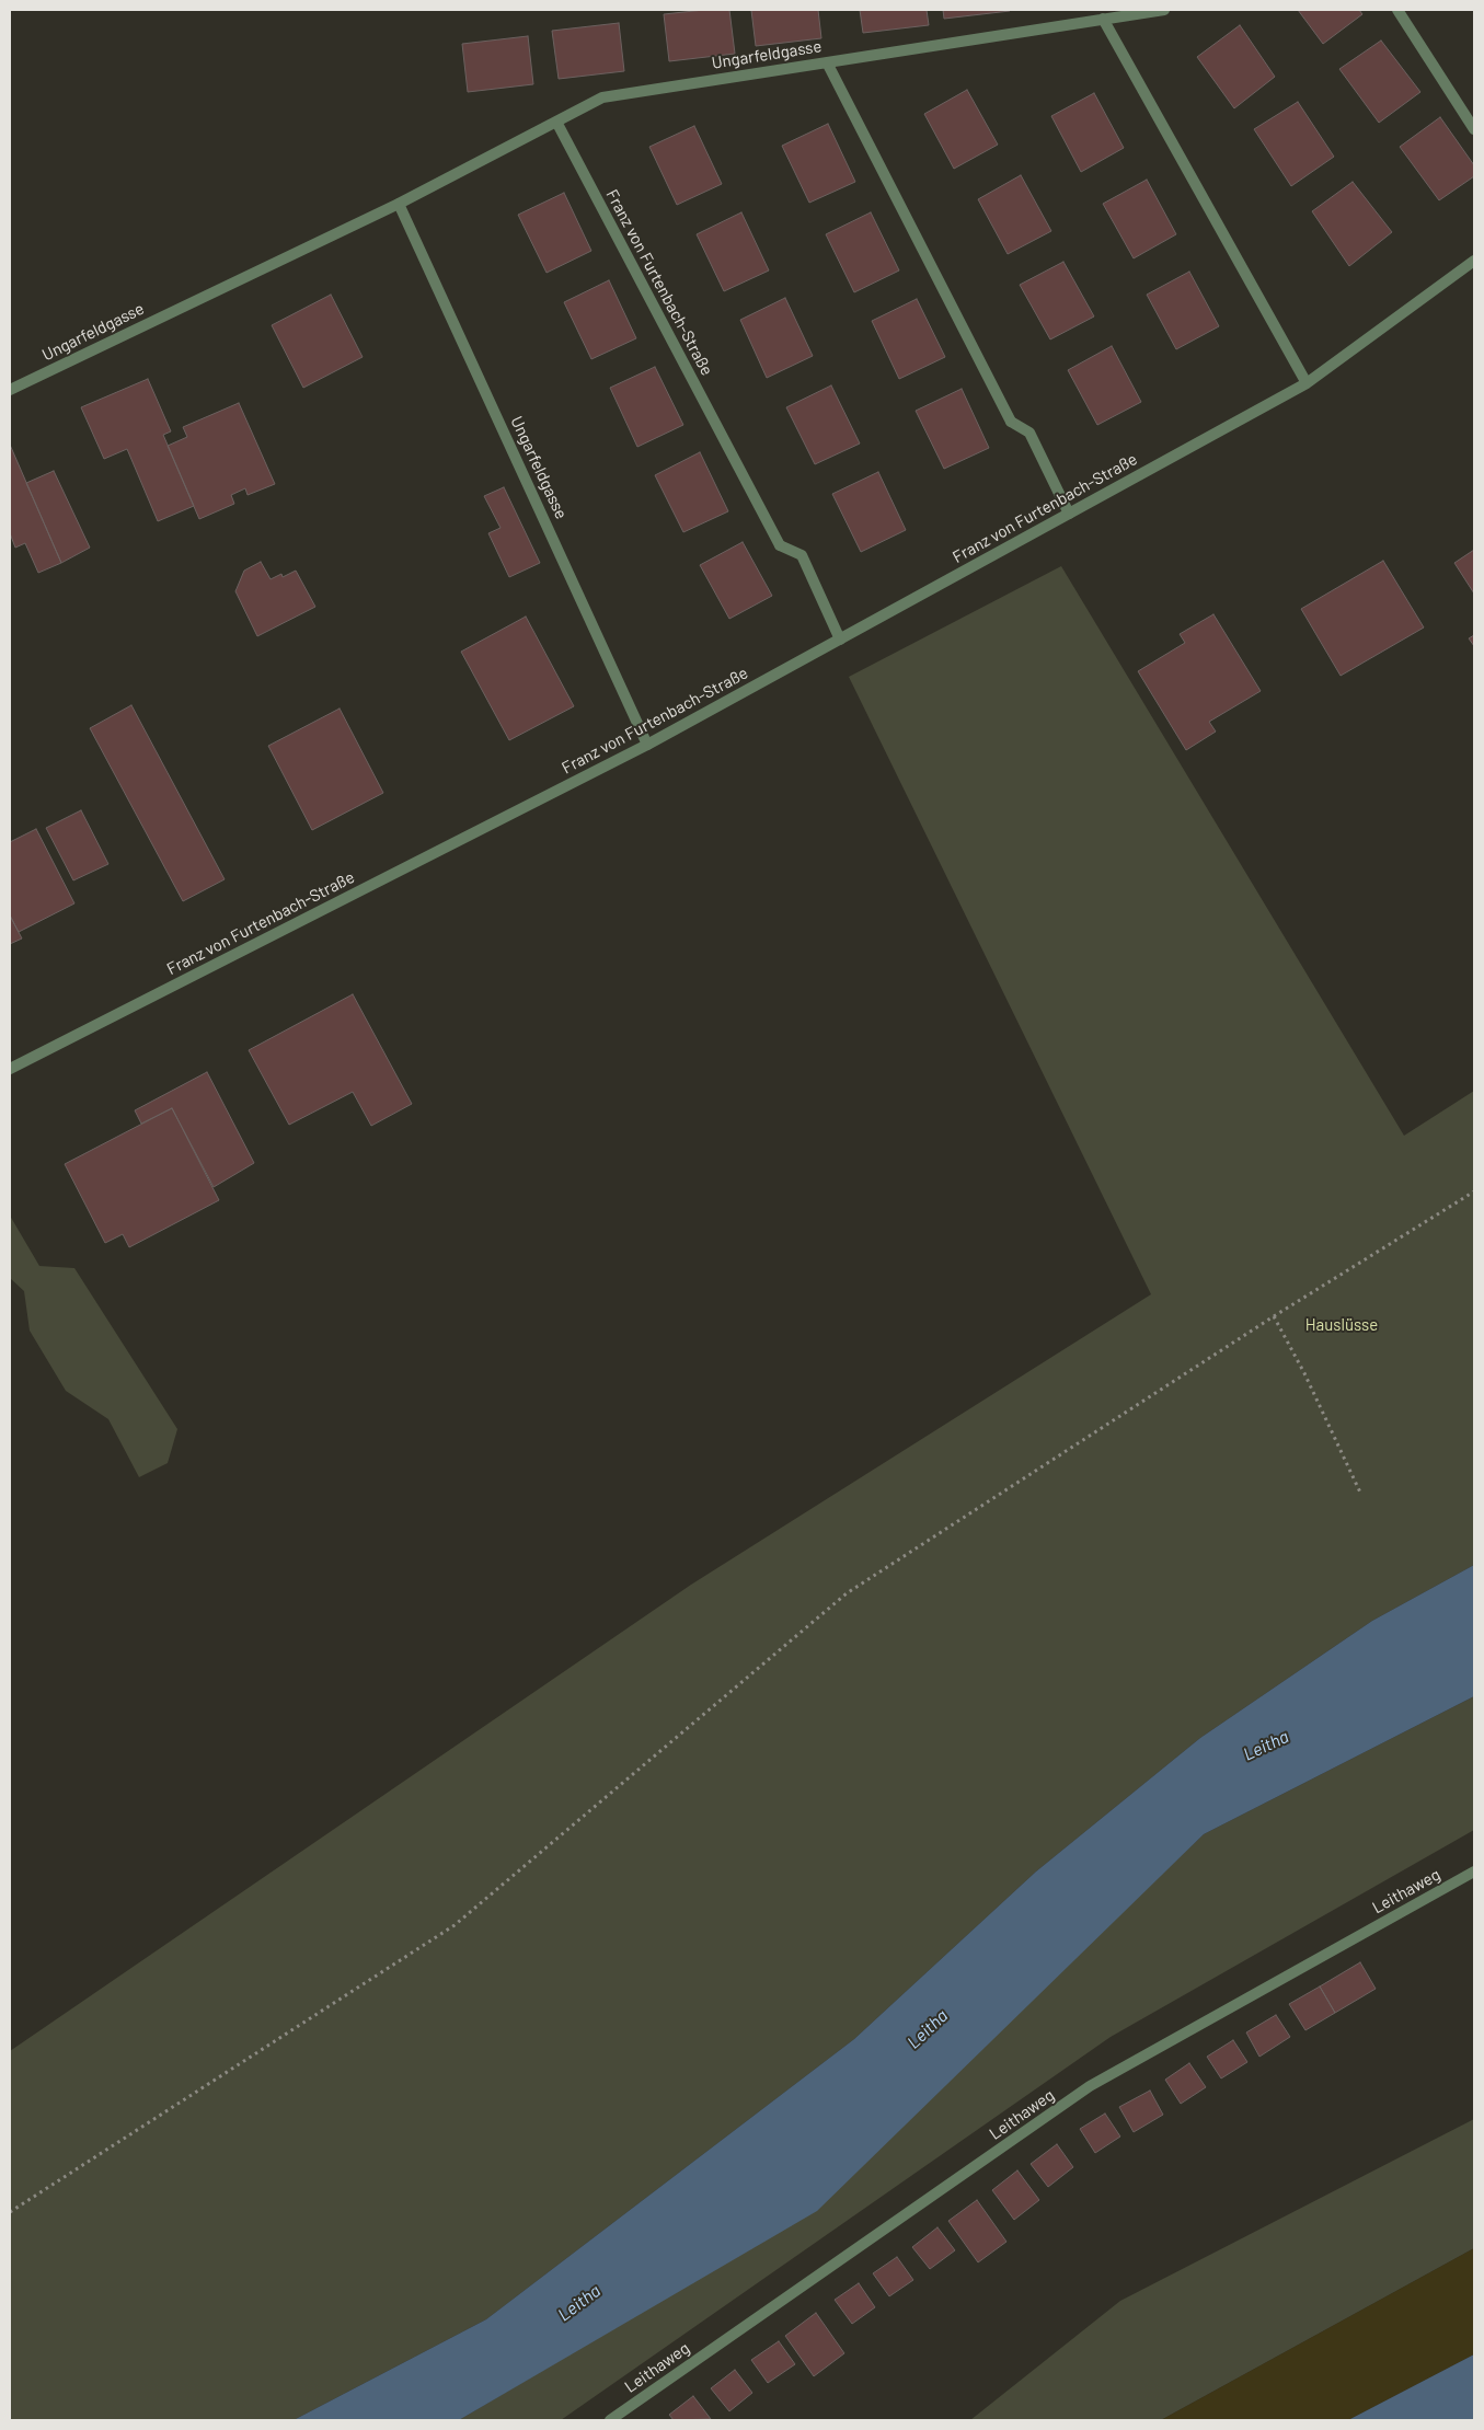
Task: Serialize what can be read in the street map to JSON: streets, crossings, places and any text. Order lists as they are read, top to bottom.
{
  "streets": {
    "street": ["Ungarfeldgasse", "Franz von Furtenbach-Straße", "Leithaweg"]
  },
  "crossings": [
    ["Ungarfeldgasse", "Franz von Furtenbach-Straße"]
  ],
  "water": ["Leitha"],
  "parks": ["Hauslüsse"]
}
